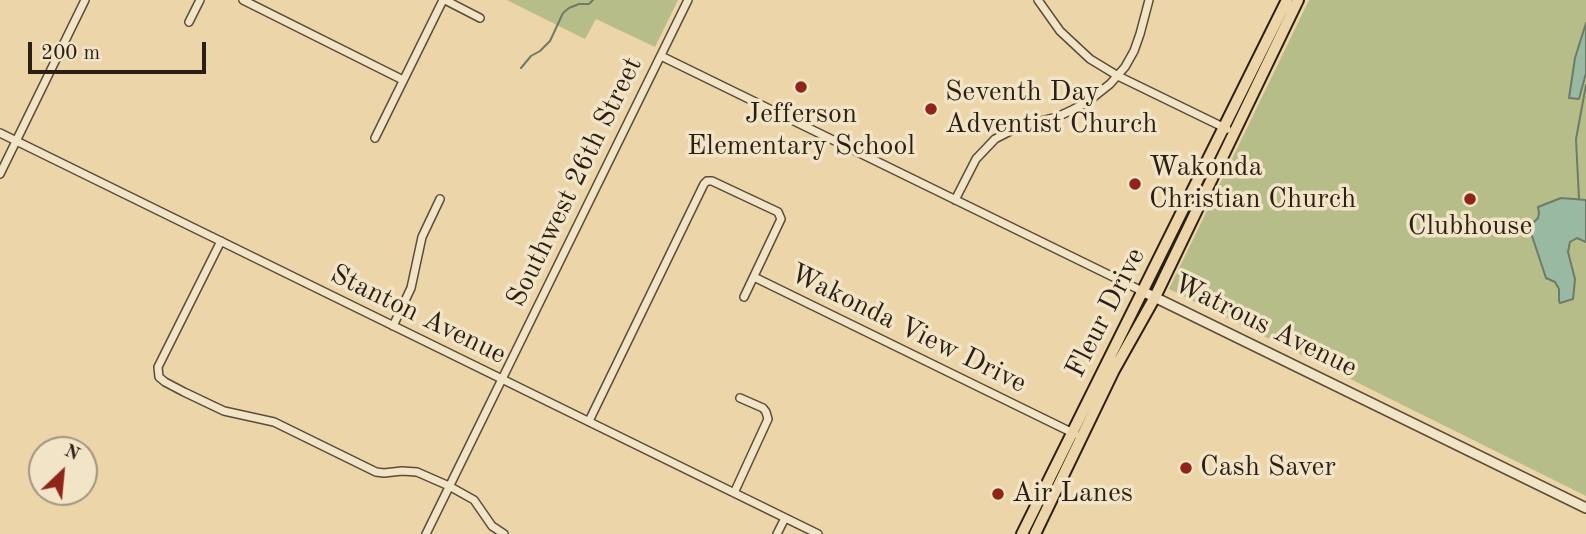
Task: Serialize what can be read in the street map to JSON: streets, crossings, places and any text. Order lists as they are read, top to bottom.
{
  "streets": {
    "main road": ["Fleur Drive"],
    "street": [
      "Southwest 26th Street",
      "Stanton Avenue",
      "Watrous Avenue",
      "Wakonda View Drive"
    ]
  },
  "crossings": [
    ["Southwest 26th Street", "Stanton Avenue"],
    ["Southwest 26th Street", "Watrous Avenue"],
    ["Fleur Drive", "Watrous Avenue"],
    ["Fleur Drive", "Wakonda View Drive"]
  ],
  "places": [
    "Jefferson Elementary School",
    "Seventh Day Adventist Church",
    "Wakonda Christian Church",
    "Clubhouse",
    "Cash Saver",
    "Air Lanes"
  ],
  "scale_bar": "200 m",
  "north": "top right"
}
